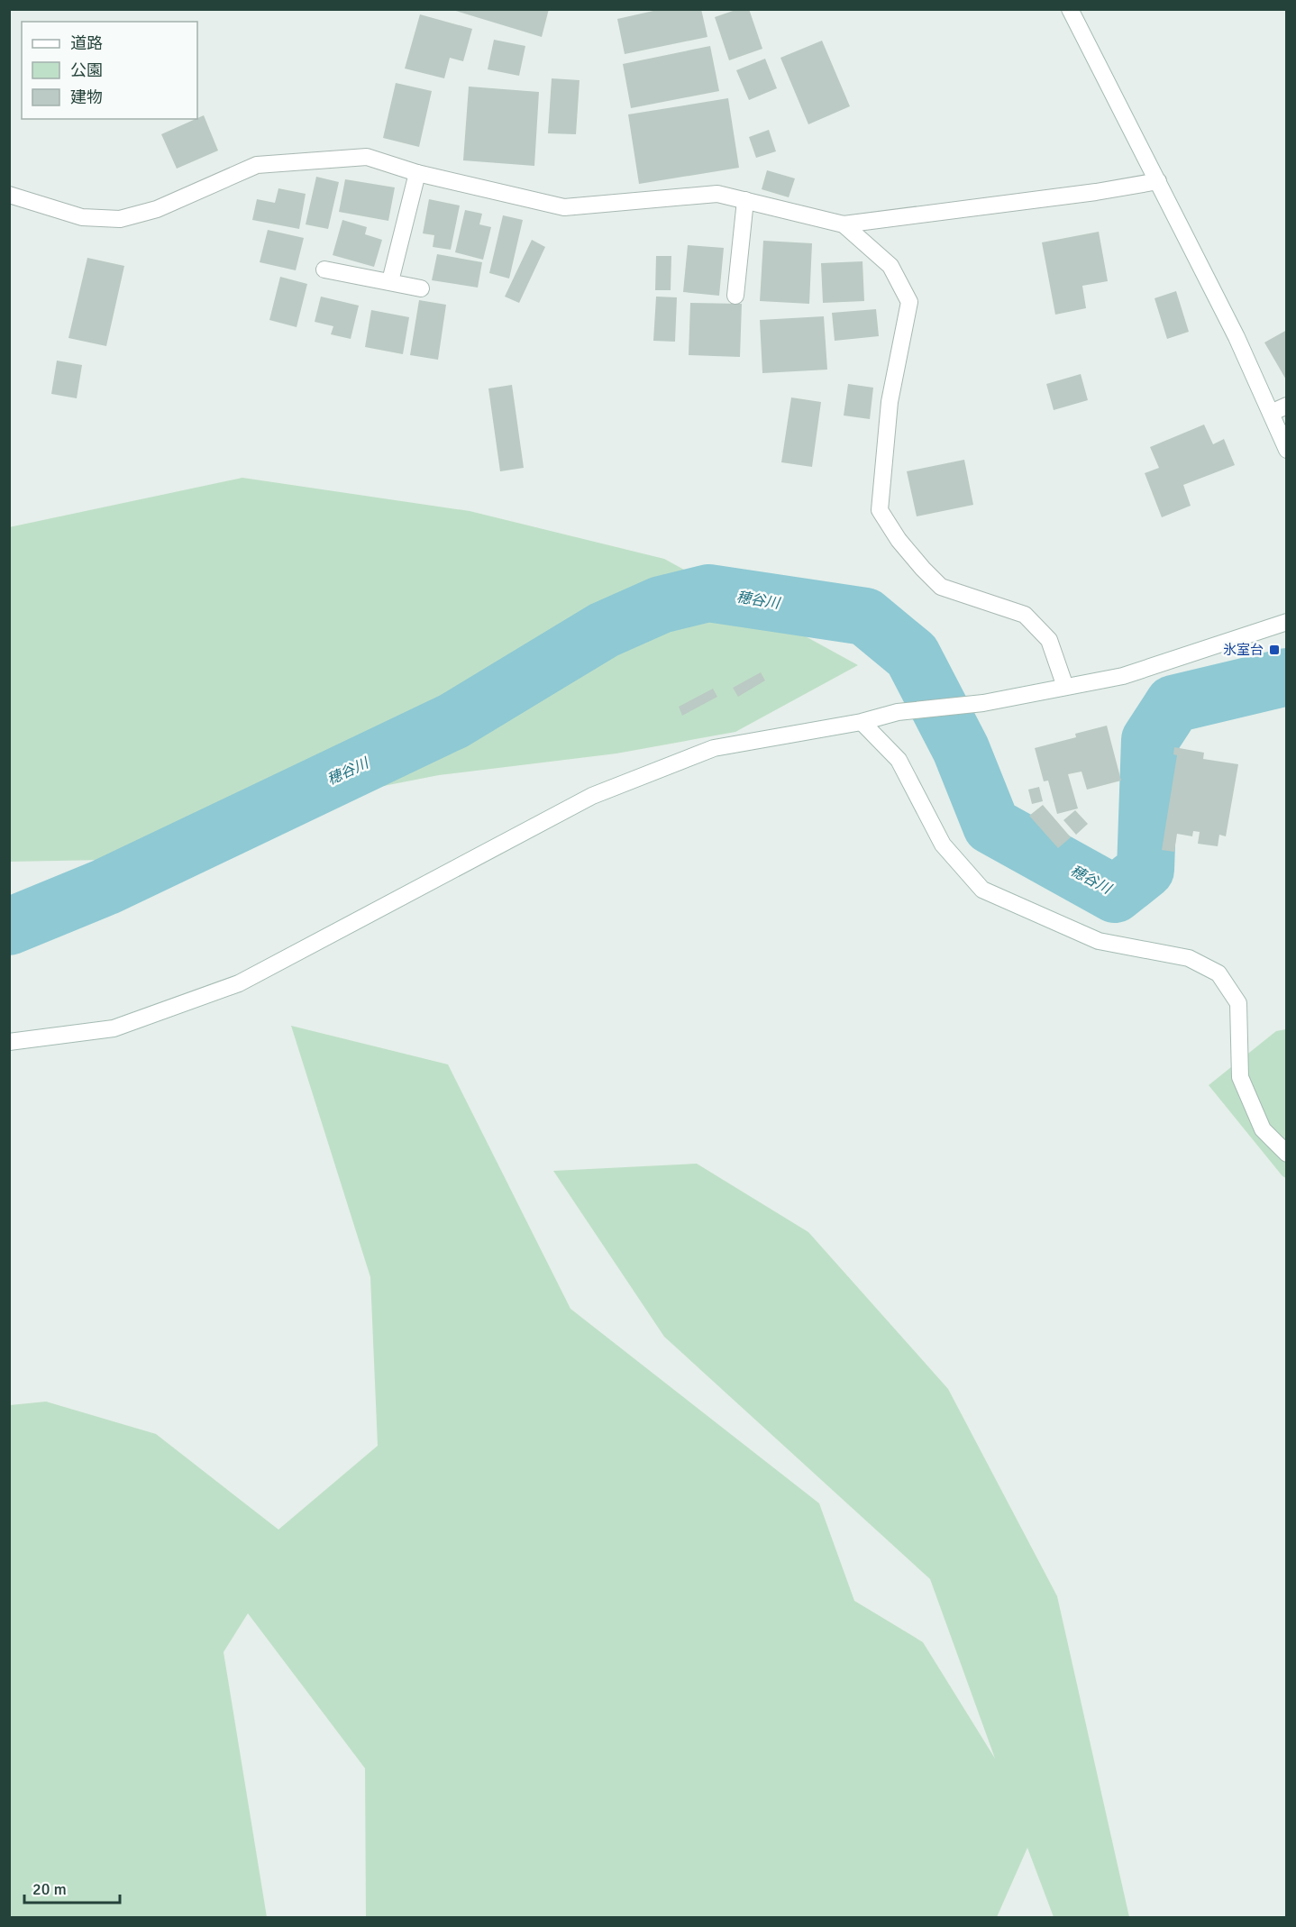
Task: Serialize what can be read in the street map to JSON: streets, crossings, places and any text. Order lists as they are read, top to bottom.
{
  "water": ["穂谷川"],
  "places": {
    "transit": ["氷室台"]
  },
  "legend": ["道路", "公園", "建物"],
  "scale_bar": "20 m"
}
